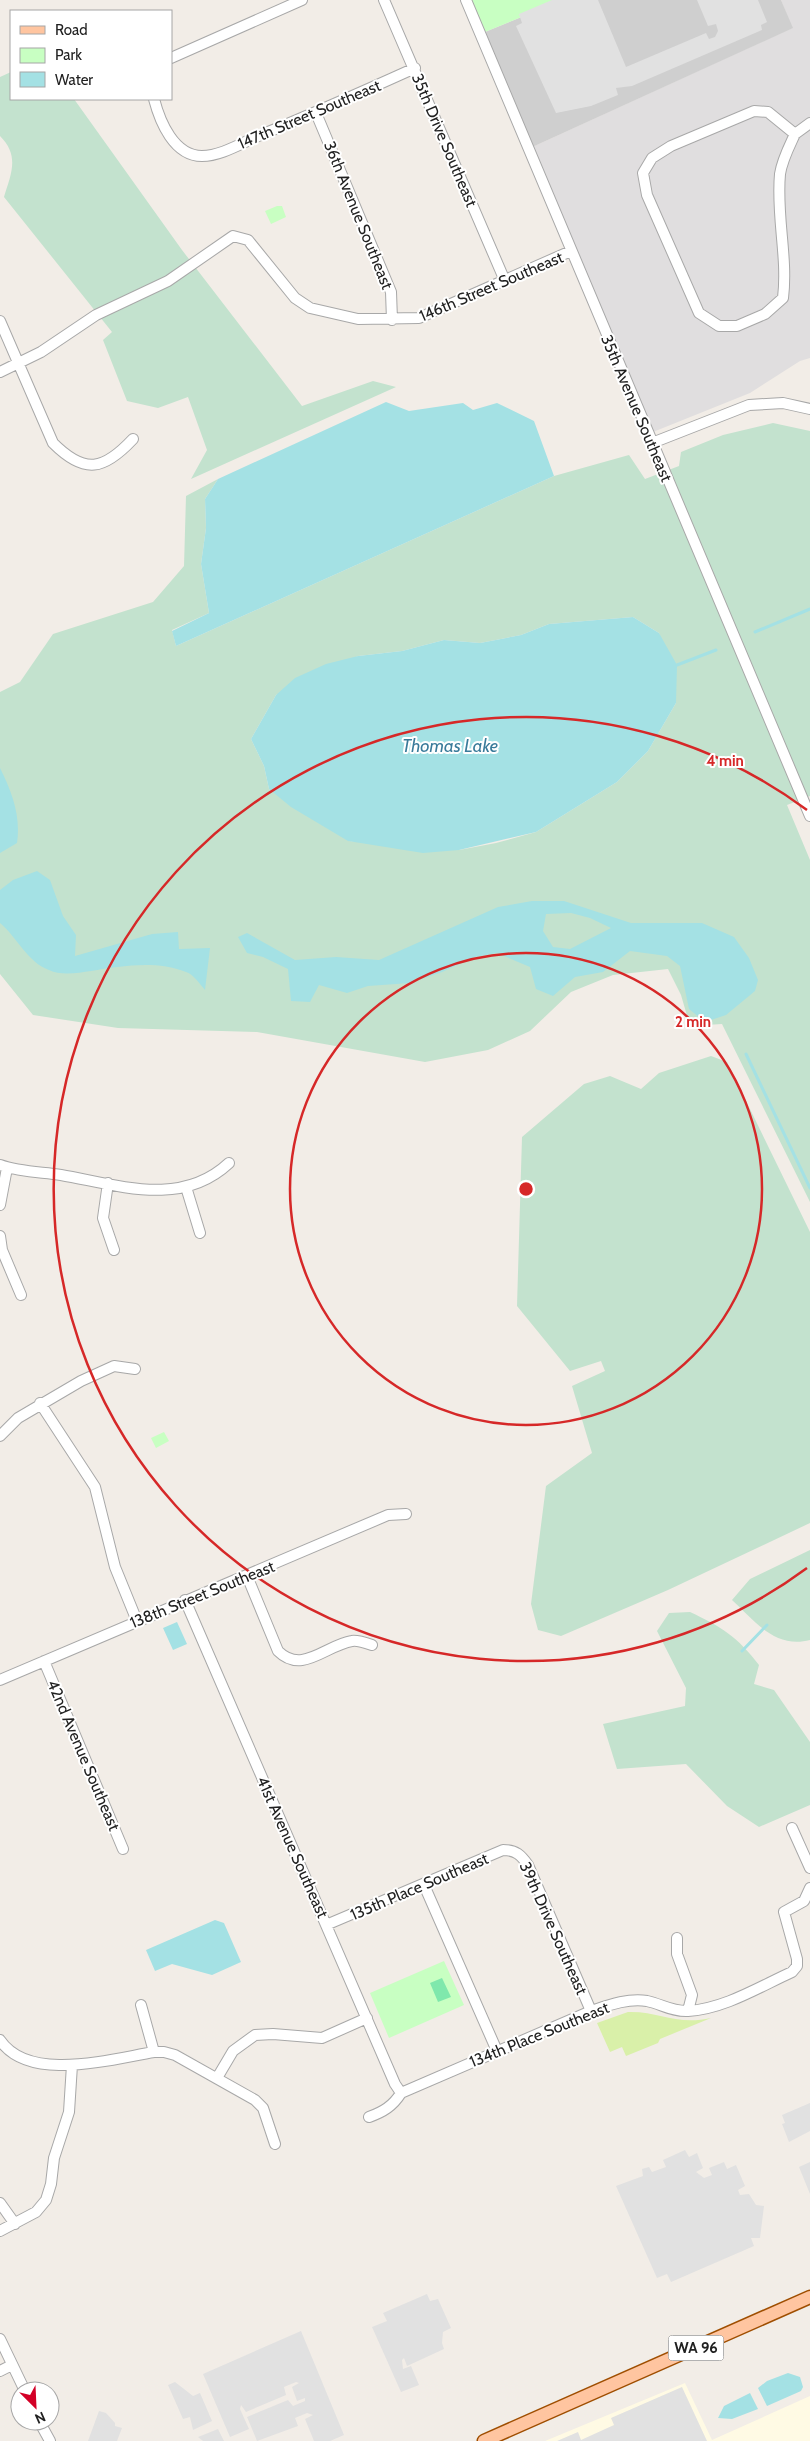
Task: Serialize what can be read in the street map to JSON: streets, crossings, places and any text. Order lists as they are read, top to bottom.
{
  "streets": {
    "main road": ["WA 96"],
    "street": [
      "147th Street Southeast",
      "35th Drive Southeast",
      "36th Avenue Southeast",
      "146th Street Southeast",
      "35th Avenue Southeast",
      "138th Street Southeast",
      "42nd Avenue Southeast",
      "41st Avenue Southeast",
      "135th Place Southeast",
      "39th Drive Southeast",
      "134th Place Southeast"
    ]
  },
  "crossings": [
    ["147th Street Southeast", "35th Drive Southeast"],
    ["147th Street Southeast", "36th Avenue Southeast"],
    ["35th Drive Southeast", "146th Street Southeast"],
    ["36th Avenue Southeast", "146th Street Southeast"],
    ["146th Street Southeast", "35th Avenue Southeast"],
    ["138th Street Southeast", "42nd Avenue Southeast"],
    ["138th Street Southeast", "41st Avenue Southeast"],
    ["41st Avenue Southeast", "135th Place Southeast"],
    ["41st Avenue Southeast", "134th Place Southeast"],
    ["135th Place Southeast", "39th Drive Southeast"],
    ["39th Drive Southeast", "134th Place Southeast"]
  ],
  "water": ["Thomas Lake"],
  "legend": ["Road", "Park", "Water"],
  "north": "bottom right",
  "rings": ["4 min", "2 min"]
}
